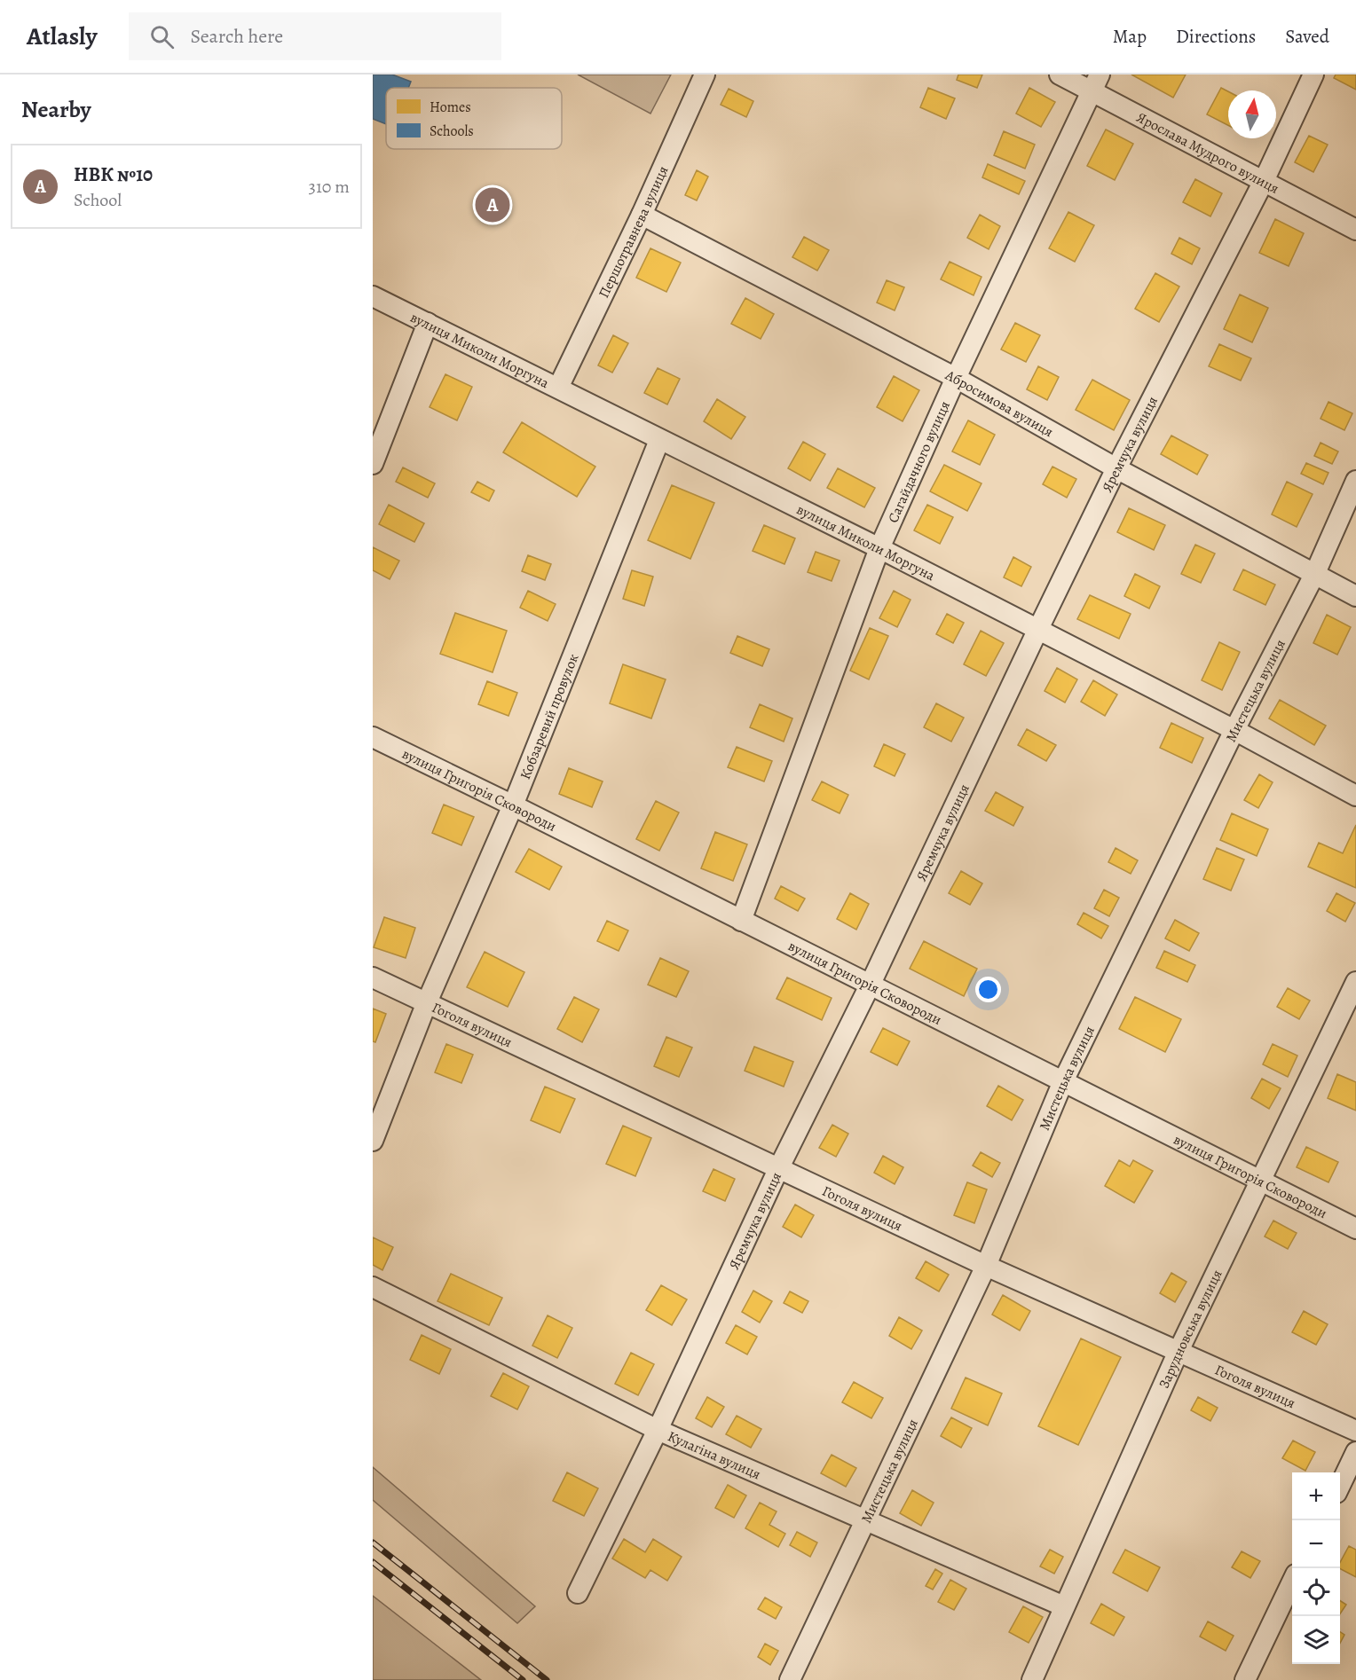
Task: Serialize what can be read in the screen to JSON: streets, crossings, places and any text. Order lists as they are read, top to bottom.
{
  "streets": {
    "street": [
      "Ярослава Мудрого вулиця",
      "Першотравнева вулиця",
      "вулиця Миколи Моргуна",
      "Абросимова вулиця",
      "Яремчука вулиця",
      "Сагайдачного вулиця",
      "Мистецька вулиця",
      "Кобзаревий провулок",
      "вулиця Григорія Сковороди",
      "Гоголя вулиця",
      "Зарудновська вулиця",
      "Кулагіна вулиця"
    ]
  },
  "crossings": [
    ["Ярослава Мудрого вулиця", "Яремчука вулиця"],
    ["Ярослава Мудрого вулиця", "Сагайдачного вулиця"],
    ["Першотравнева вулиця", "вулиця Миколи Моргуна"],
    ["Першотравнева вулиця", "Абросимова вулиця"],
    ["вулиця Миколи Моргуна", "Яремчука вулиця"],
    ["вулиця Миколи Моргуна", "Сагайдачного вулиця"],
    ["вулиця Миколи Моргуна", "Мистецька вулиця"],
    ["вулиця Миколи Моргуна", "Кобзаревий провулок"],
    ["Абросимова вулиця", "Яремчука вулиця"],
    ["Абросимова вулиця", "Сагайдачного вулиця"],
    ["Абросимова вулиця", "Мистецька вулиця"],
    ["Яремчука вулиця", "вулиця Григорія Сковороди"],
    ["Яремчука вулиця", "Гоголя вулиця"],
    ["Яремчука вулиця", "Кулагіна вулиця"],
    ["Сагайдачного вулиця", "вулиця Григорія Сковороди"],
    ["Мистецька вулиця", "вулиця Григорія Сковороди"],
    ["Мистецька вулиця", "Гоголя вулиця"],
    ["Мистецька вулиця", "Кулагіна вулиця"],
    ["Кобзаревий провулок", "вулиця Григорія Сковороди"],
    ["Кобзаревий провулок", "Гоголя вулиця"],
    ["вулиця Григорія Сковороди", "Зарудновська вулиця"],
    ["Гоголя вулиця", "Зарудновська вулиця"],
    ["Зарудновська вулиця", "Кулагіна вулиця"]
  ],
  "legend": ["Homes", "Schools"],
  "north": "top",
  "page": {
    "header": "Atlasly",
    "search": "Search here",
    "nav": ["Map", "Directions", "Saved"],
    "heading": "Nearby",
    "list": [
      {
        "mark": "A",
        "name": "НВК №10",
        "note": "School",
        "value": "310 m"
      }
    ],
    "pins": "A",
    "map_buttons": ["+", "−"]
  }
}
